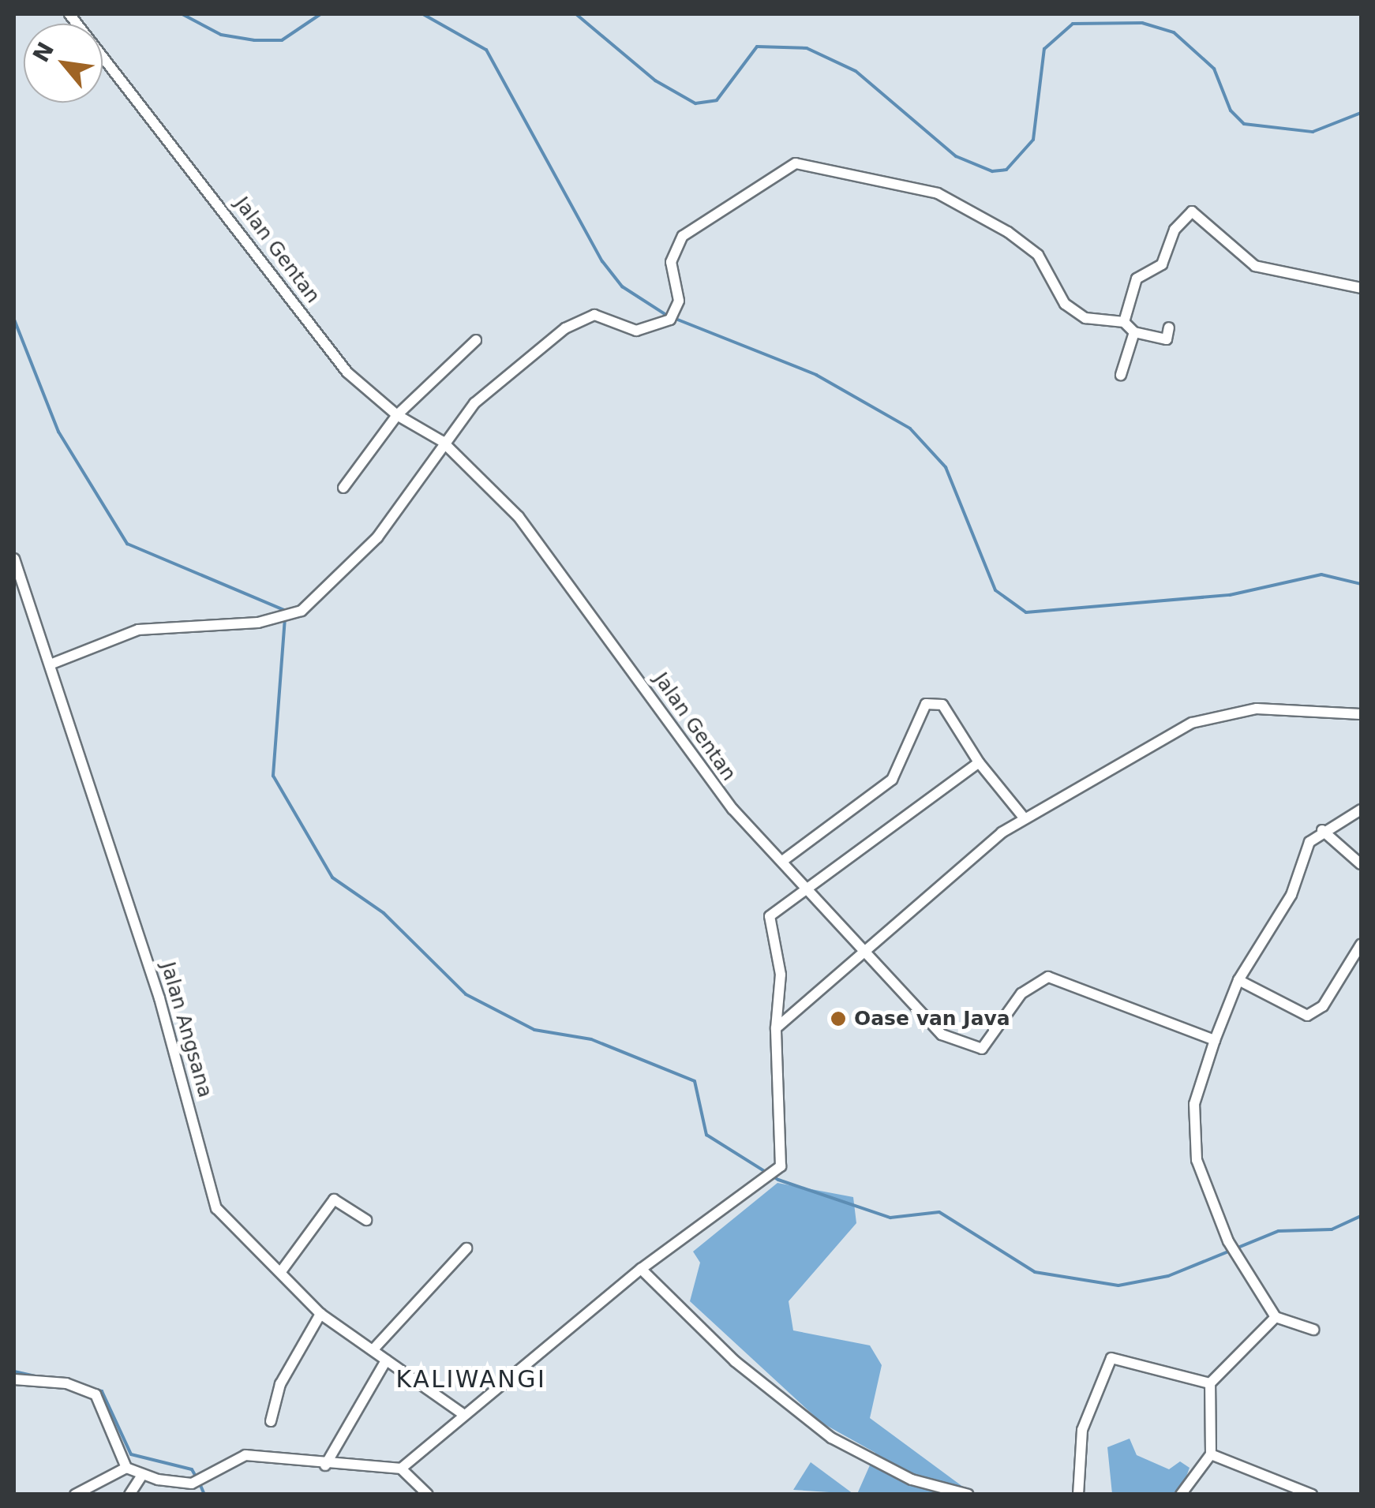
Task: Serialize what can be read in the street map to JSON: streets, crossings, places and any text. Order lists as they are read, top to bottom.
{
  "streets": {
    "street": ["Jalan Gentan", "Jalan Angsana"]
  },
  "districts": ["KALIWANGI"],
  "places": ["Oase van Java"],
  "north": "top left"
}
